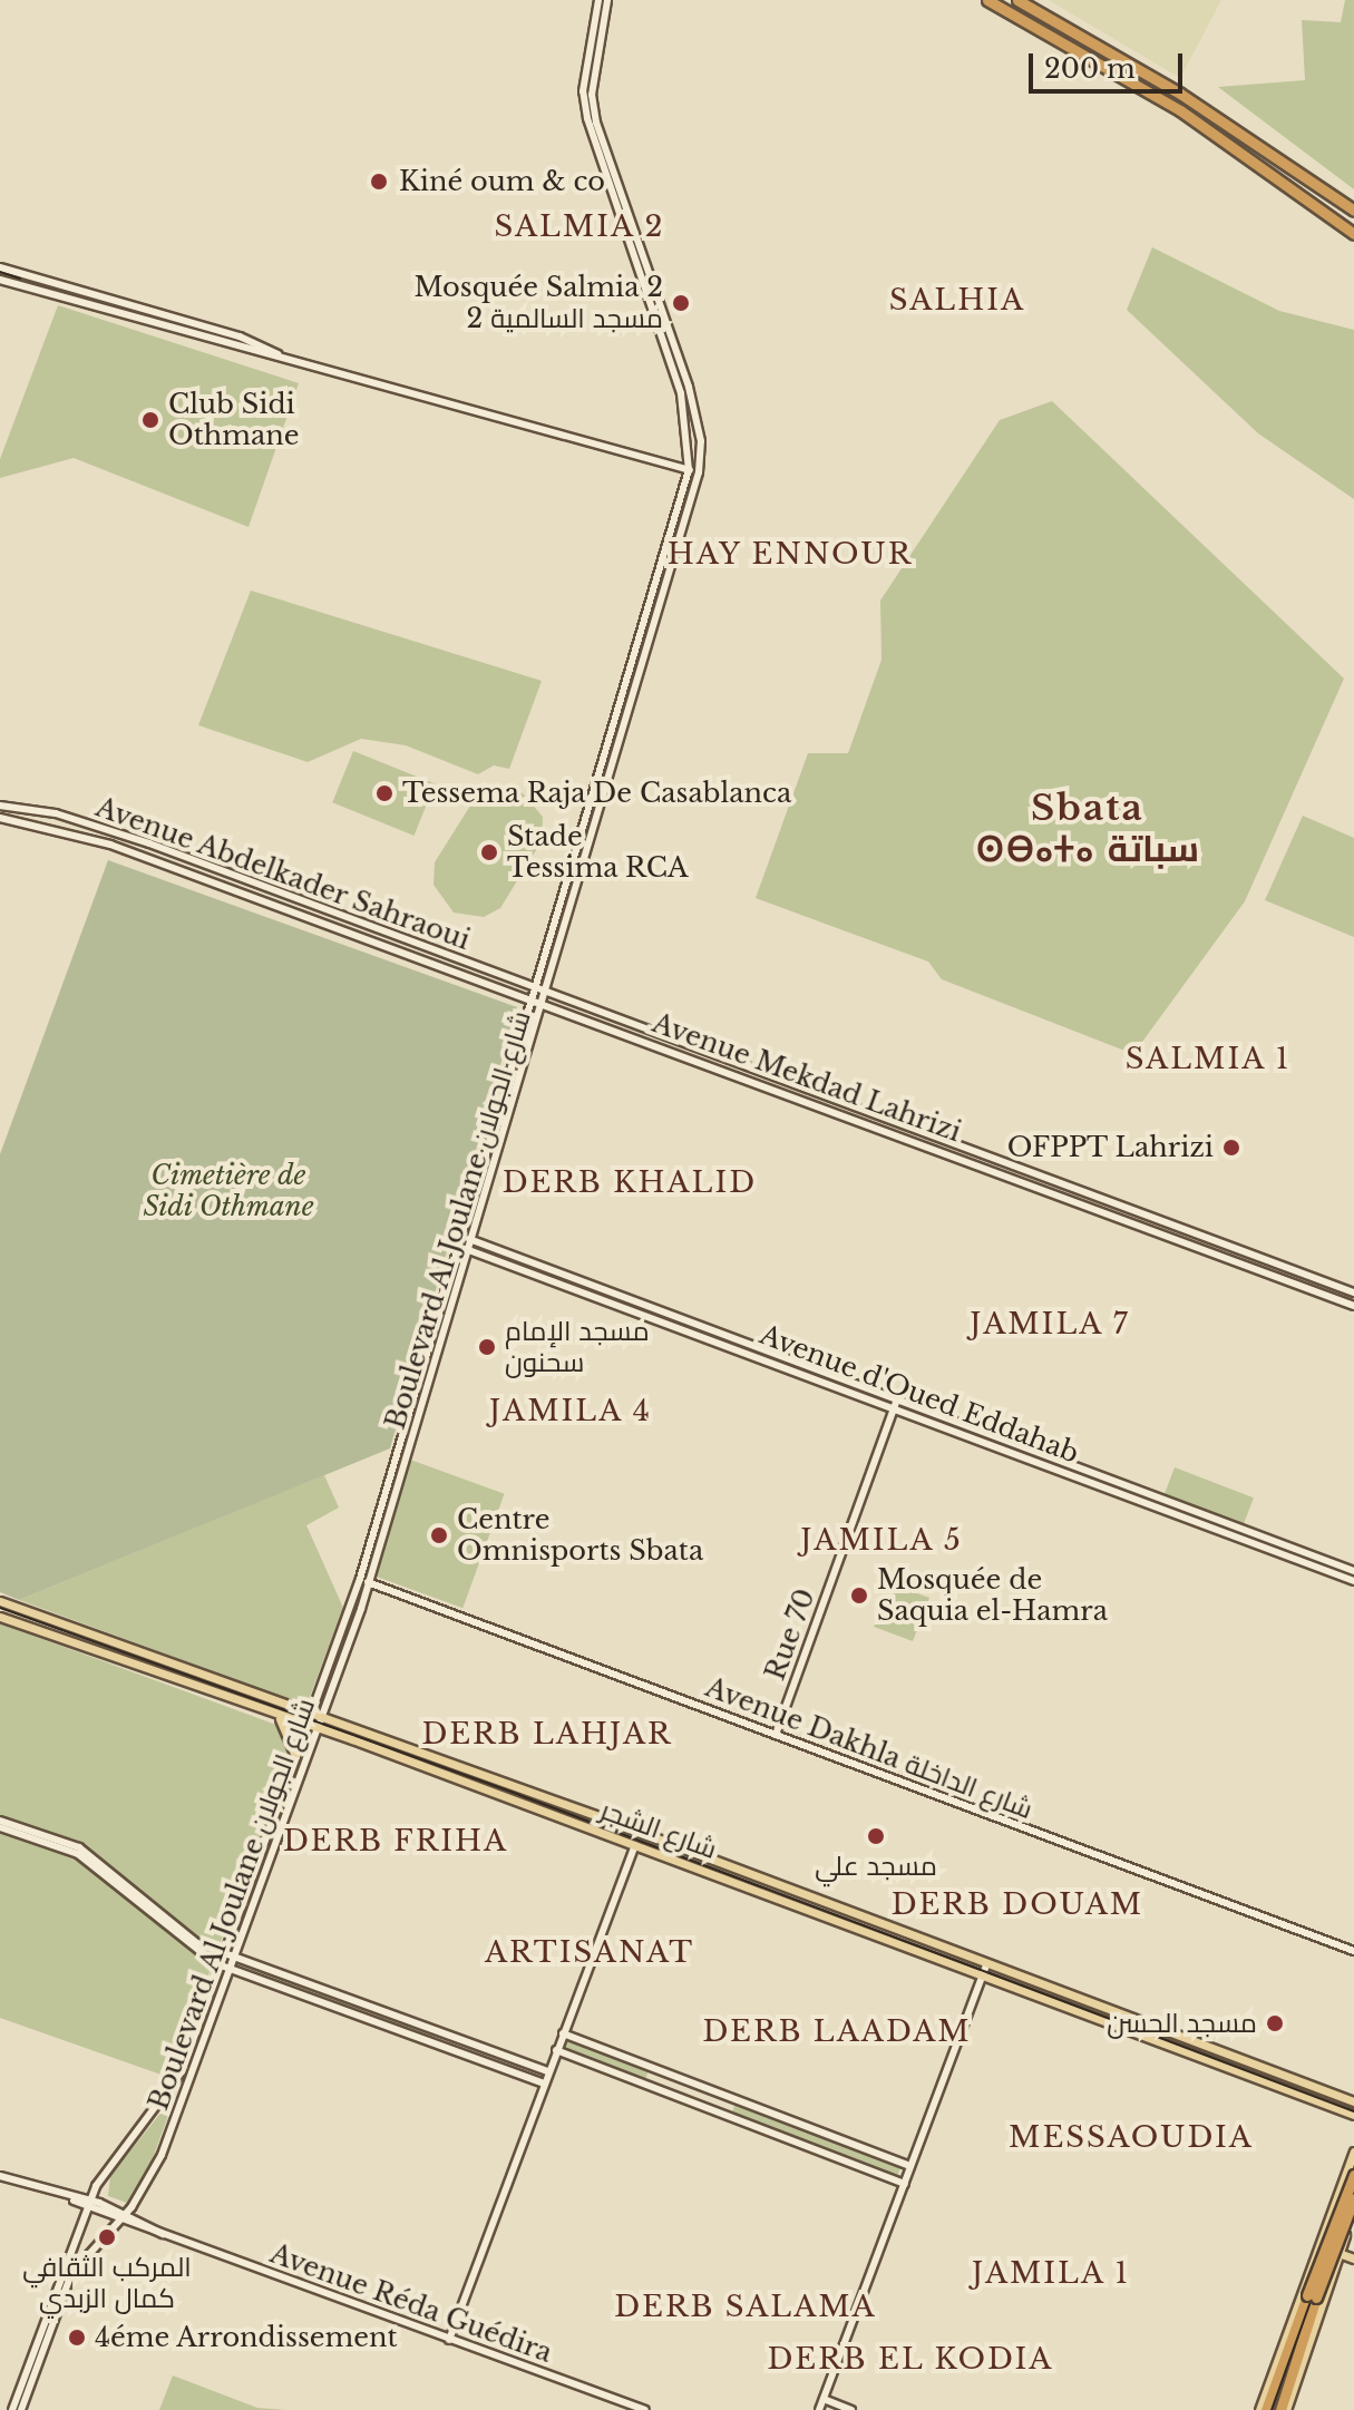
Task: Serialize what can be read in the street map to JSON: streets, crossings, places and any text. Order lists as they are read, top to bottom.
{
  "streets": {
    "main road": ["شارع الشجر"],
    "street": [
      "Avenue Abdelkader Sahraoui",
      "Avenue Mekdad Lahrizi",
      "Boulevard Al Joulane شارع الجولان",
      "Avenue d'Oued Eddahab",
      "Rue 70",
      "Avenue Dakhla شارع الداخلة",
      "Avenue Réda Guédira"
    ]
  },
  "crossings": [
    ["Avenue Abdelkader Sahraoui", "Avenue Mekdad Lahrizi"],
    ["Avenue Abdelkader Sahraoui", "Boulevard Al Joulane شارع الجولان"],
    ["Avenue Mekdad Lahrizi", "Boulevard Al Joulane شارع الجولان"],
    ["Boulevard Al Joulane شارع الجولان", "Avenue d'Oued Eddahab"],
    ["Boulevard Al Joulane شارع الجولان", "Avenue Dakhla شارع الداخلة"],
    ["Boulevard Al Joulane شارع الجولان", "شارع الشجر"],
    ["Boulevard Al Joulane شارع الجولان", "Avenue Réda Guédira"],
    ["Avenue d'Oued Eddahab", "Rue 70"],
    ["Rue 70", "Avenue Dakhla شارع الداخلة"]
  ],
  "districts": [
    "SALMIA 2",
    "SALHIA",
    "HAY ENNOUR",
    "Sbata ⵙⴱⴰⵜⴰ سباتة",
    "SALMIA 1",
    "DERB KHALID",
    "JAMILA 7",
    "JAMILA 4",
    "JAMILA 5",
    "DERB LAHJAR",
    "DERB FRIHA",
    "DERB DOUAM",
    "ARTISANAT",
    "DERB LAADAM",
    "MESSAOUDIA",
    "JAMILA 1",
    "DERB SALAMA",
    "DERB EL KODIA"
  ],
  "parks": ["Cimetière de Sidi Othmane"],
  "places": [
    "Kiné oum & co",
    "Mosquée Salmia 2 مسجد السالمية 2",
    "Club Sidi Othmane",
    "Tessema Raja De Casablanca",
    "Stade Tessima RCA",
    "OFPPT Lahrizi",
    "مسجد الإمام سحنون",
    "Centre Omnisports Sbata",
    "Mosquée de Saquia el-Hamra",
    "مسجد علي",
    "مسجد الحسن",
    "المركب الثقافي كمال الزبدي",
    "4éme Arrondissement"
  ],
  "scale_bar": "200 m"
}
